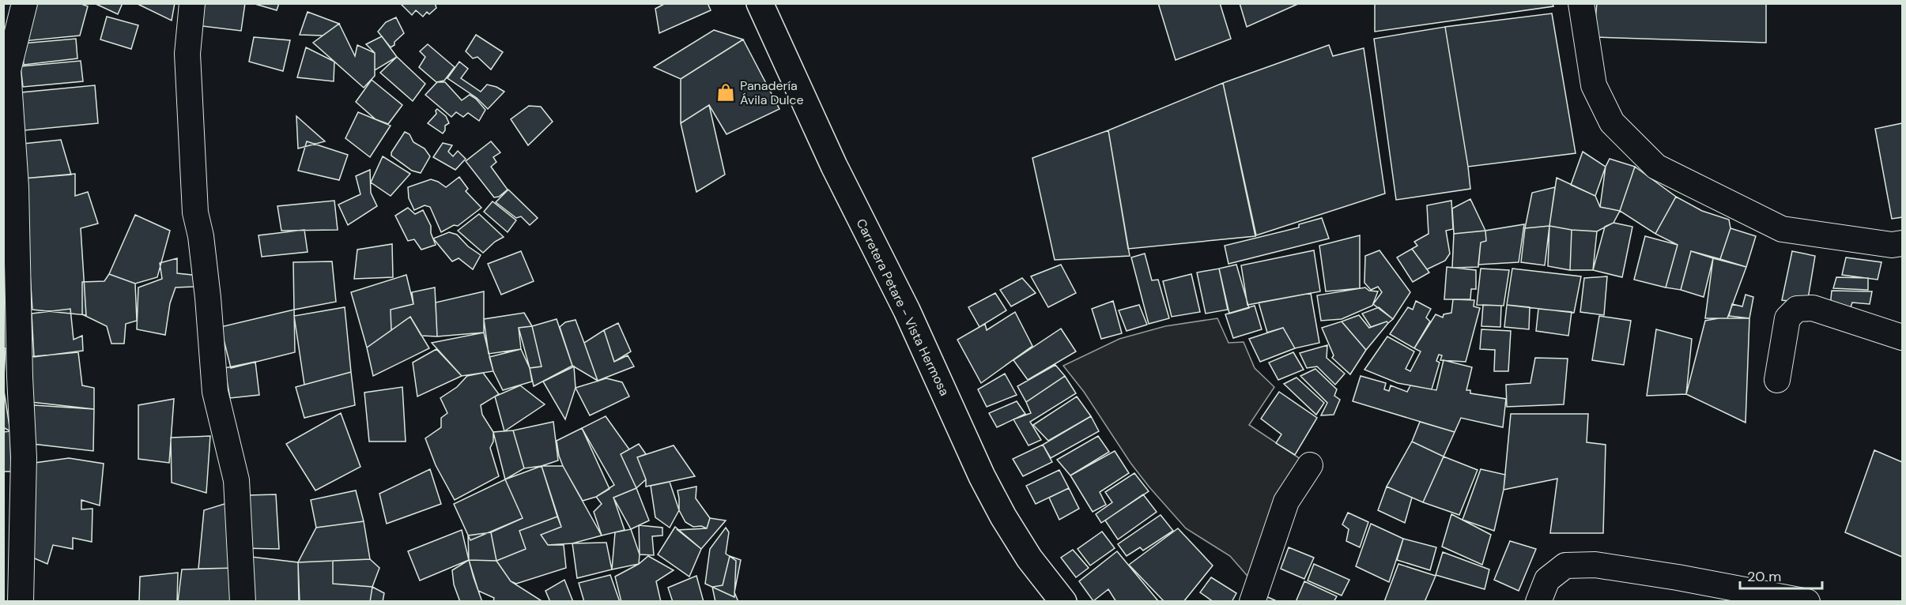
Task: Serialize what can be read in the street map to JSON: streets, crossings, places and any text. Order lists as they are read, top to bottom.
{
  "streets": {
    "main road": ["Carretera Petare - Vista Hermosa"]
  },
  "places": {
    "shop": ["Panadería Ávila Dulce"]
  },
  "scale_bar": "20 m"
}
